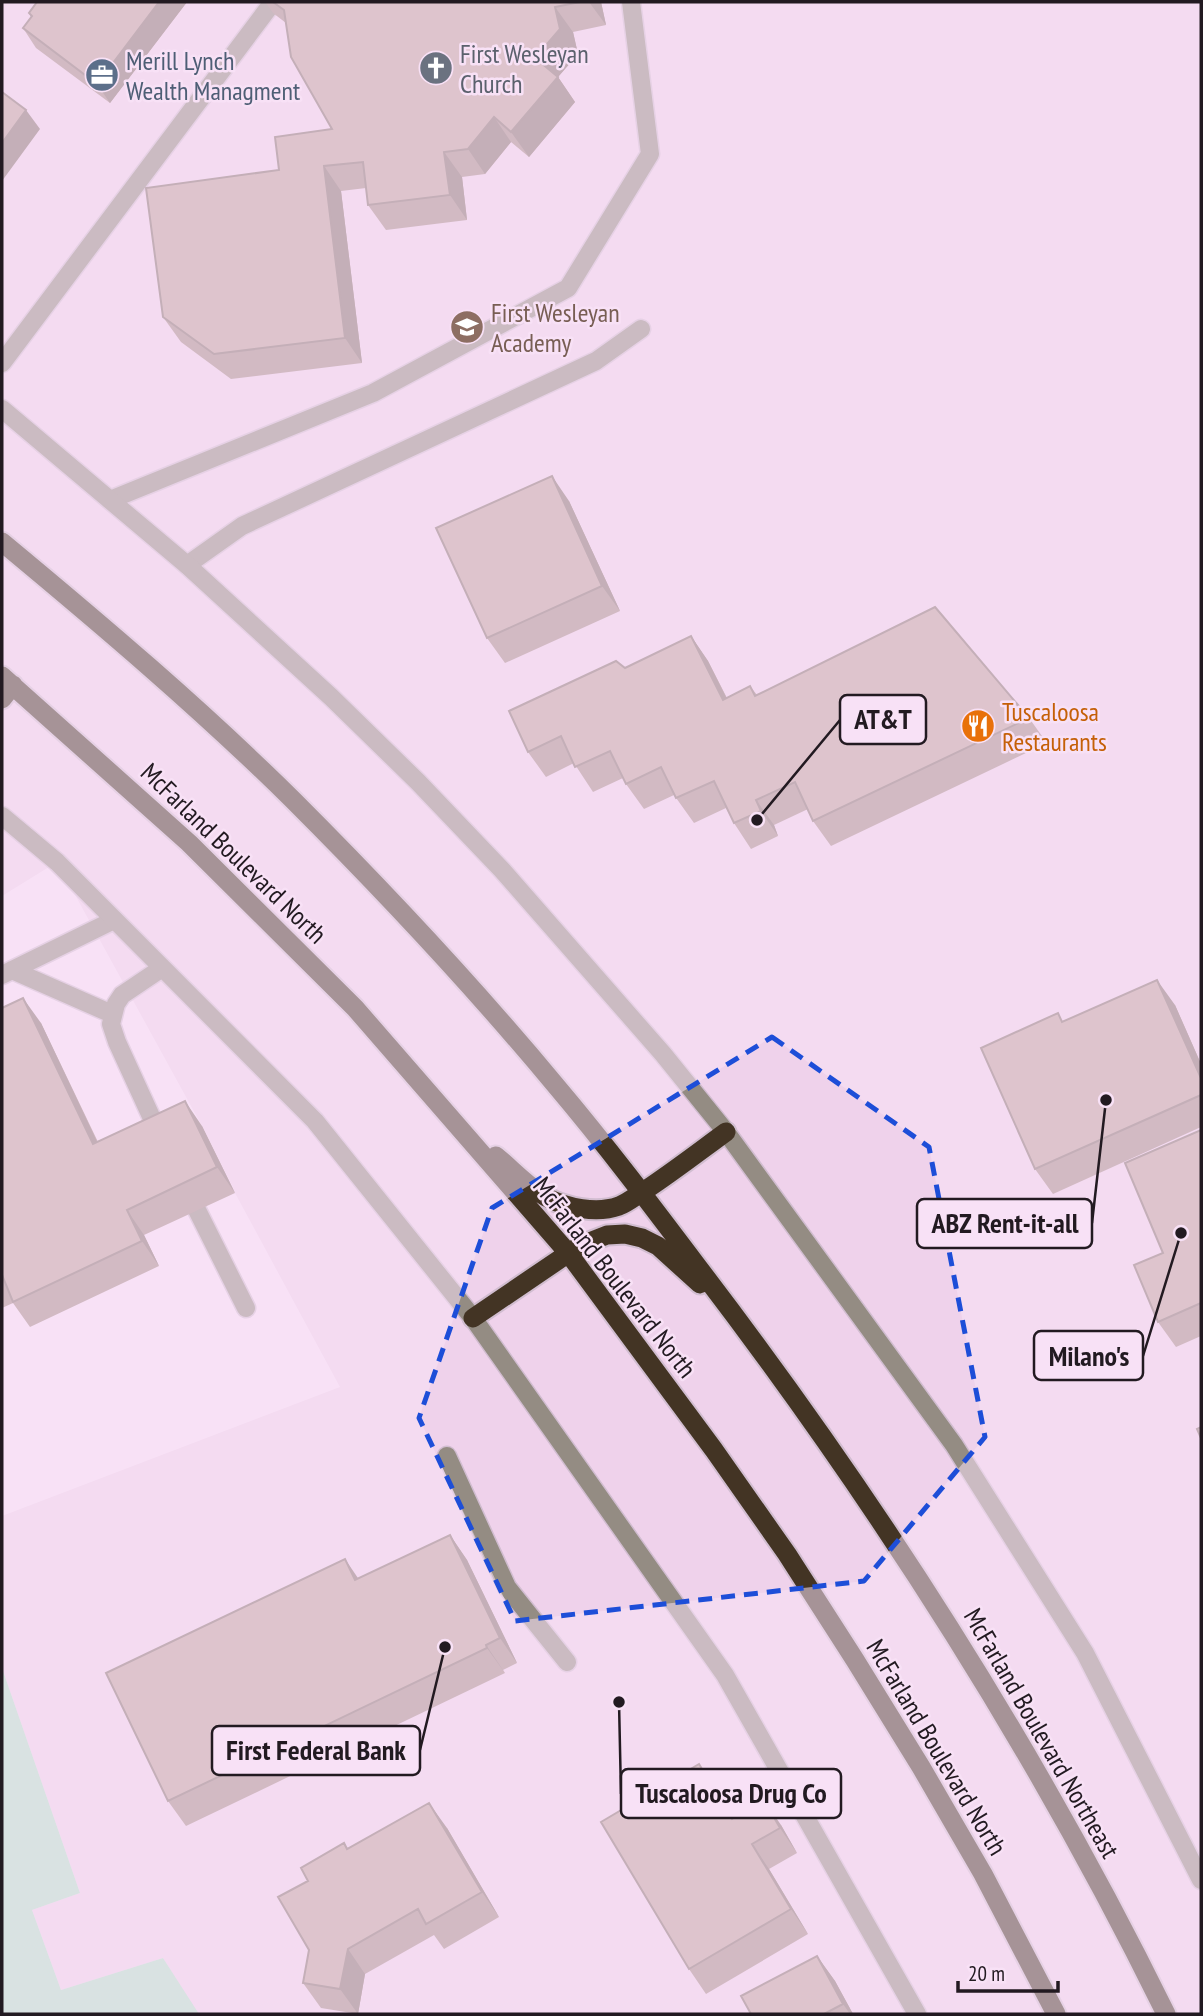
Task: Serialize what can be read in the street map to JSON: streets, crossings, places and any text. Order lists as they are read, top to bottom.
{
  "streets": {
    "highway": ["McFarland Boulevard North", "McFarland Boulevard Northeast"]
  },
  "places": {
    "church": ["First Wesleyan Church"],
    "office": ["Merill Lynch Wealth Managment"],
    "school or university": ["First Wesleyan Academy"],
    "restaurant": ["Tuscaloosa Restaurants"],
    "other": [
      "AT&T",
      "ABZ Rent-it-all",
      "Milano's",
      "First Federal Bank",
      "Tuscaloosa Drug Co"
    ]
  },
  "scale_bar": "20 m"
}
